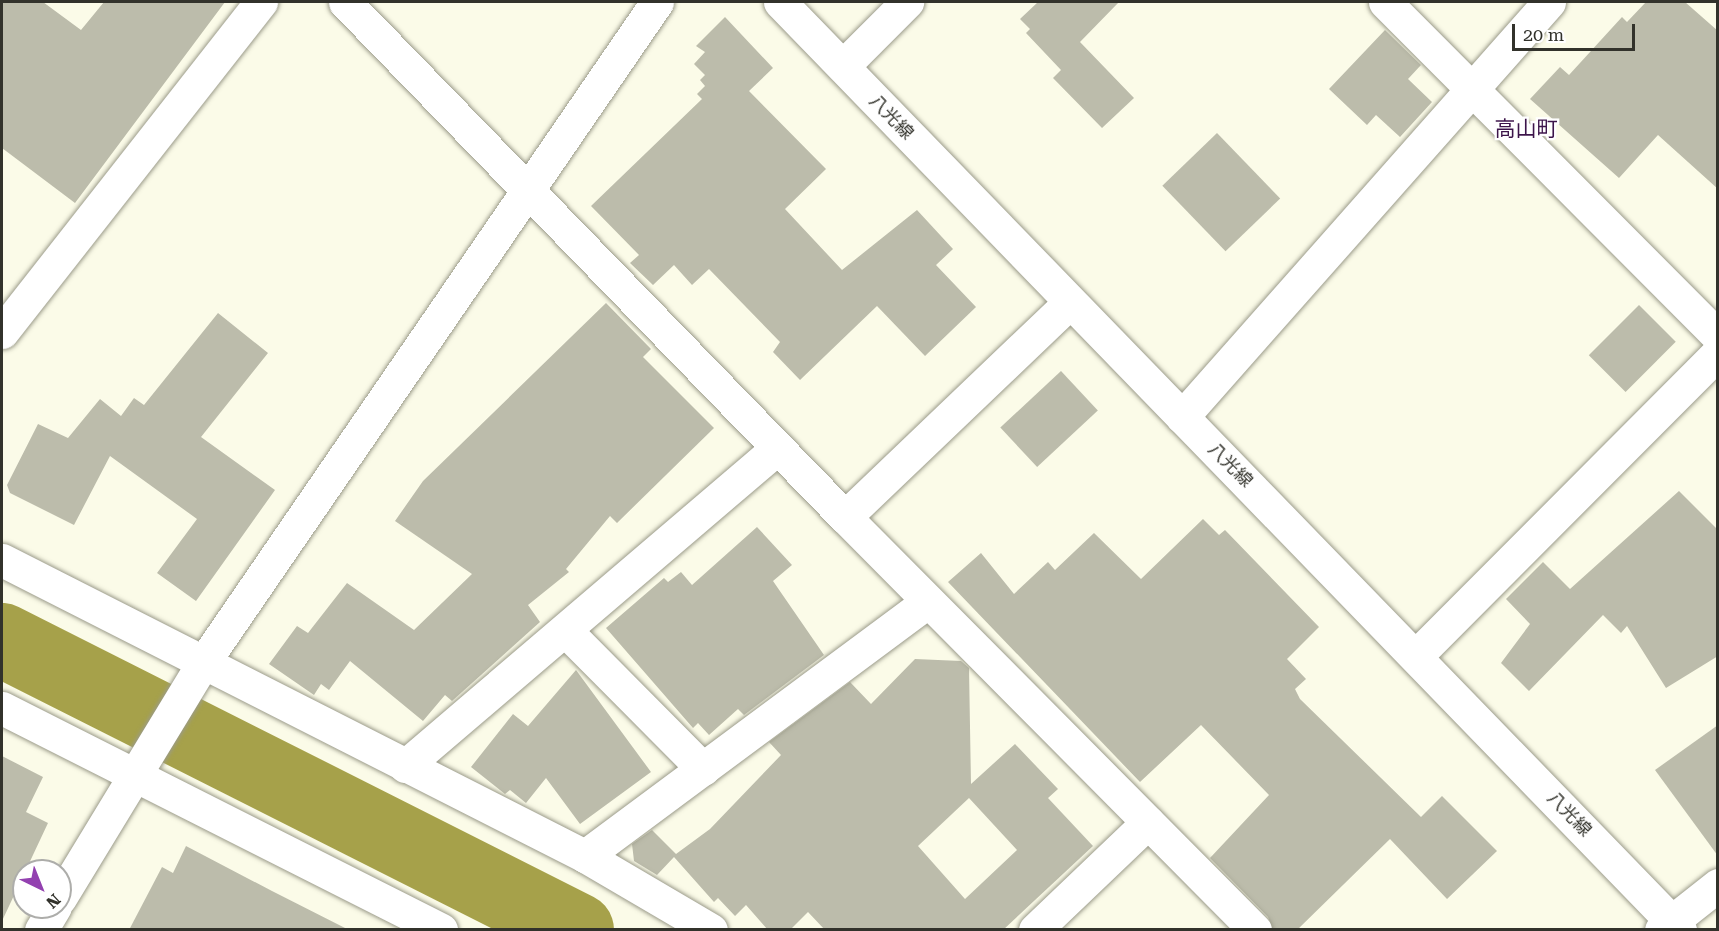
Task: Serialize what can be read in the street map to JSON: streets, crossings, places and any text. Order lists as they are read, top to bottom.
{
  "streets": {
    "street": ["八光線"]
  },
  "districts": ["高山町"],
  "scale_bar": "20 m",
  "north": "bottom right"
}
